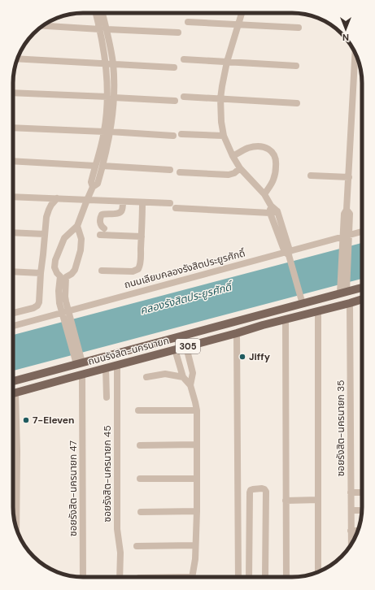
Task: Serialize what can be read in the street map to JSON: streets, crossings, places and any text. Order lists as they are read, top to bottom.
{
  "streets": {
    "main road": ["305", "ถนนรังสิต-นครนายก"],
    "street": [
      "ถนนเลียบคลองรังสิตประยูรศักดิ์",
      "ซอยรังสิต-นครนายก 35",
      "ซอยรังสิต-นครนายก 45",
      "ซอยรังสิต-นครนายก 47"
    ]
  },
  "crossings": [
    ["ถนนรังสิต-นครนายก", "ซอยรังสิต-นครนายก 35"],
    ["ถนนรังสิต-นครนายก", "ซอยรังสิต-นครนายก 45"],
    ["ถนนรังสิต-นครนายก", "ซอยรังสิต-นครนายก 47"]
  ],
  "water": ["คลองรังสิตประยูรศักดิ์"],
  "places": ["Jiffy", "7-Eleven"],
  "north": "bottom"
}
